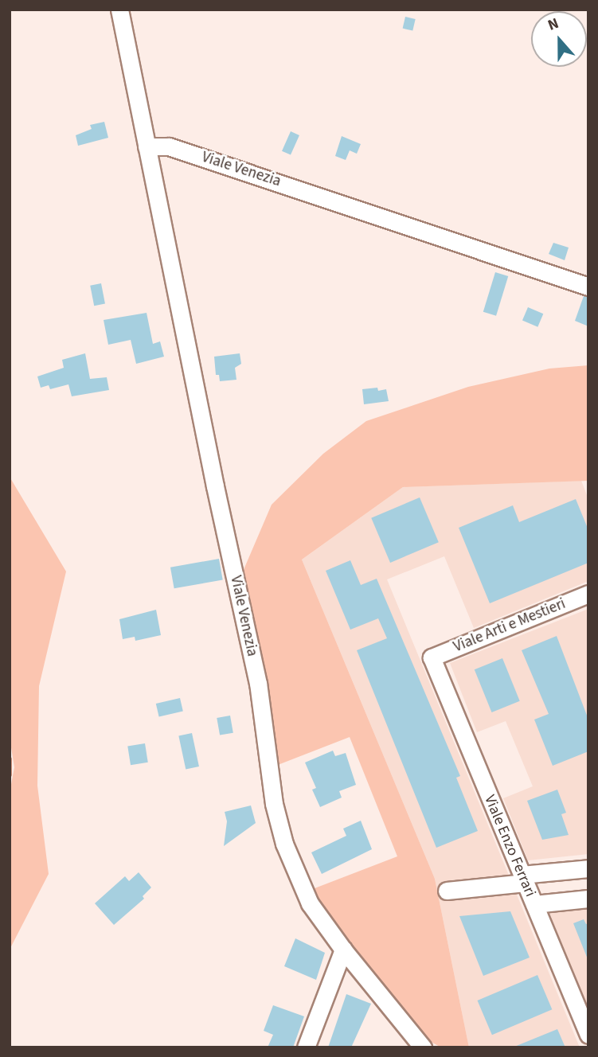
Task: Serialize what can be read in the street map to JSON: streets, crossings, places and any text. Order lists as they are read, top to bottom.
{
  "streets": {
    "street": ["Viale Venezia", "Viale Arti e Mestieri", "Viale Enzo Ferrari"]
  },
  "crossings": [
    ["Viale Arti e Mestieri", "Viale Enzo Ferrari"]
  ],
  "north": "top"
}
